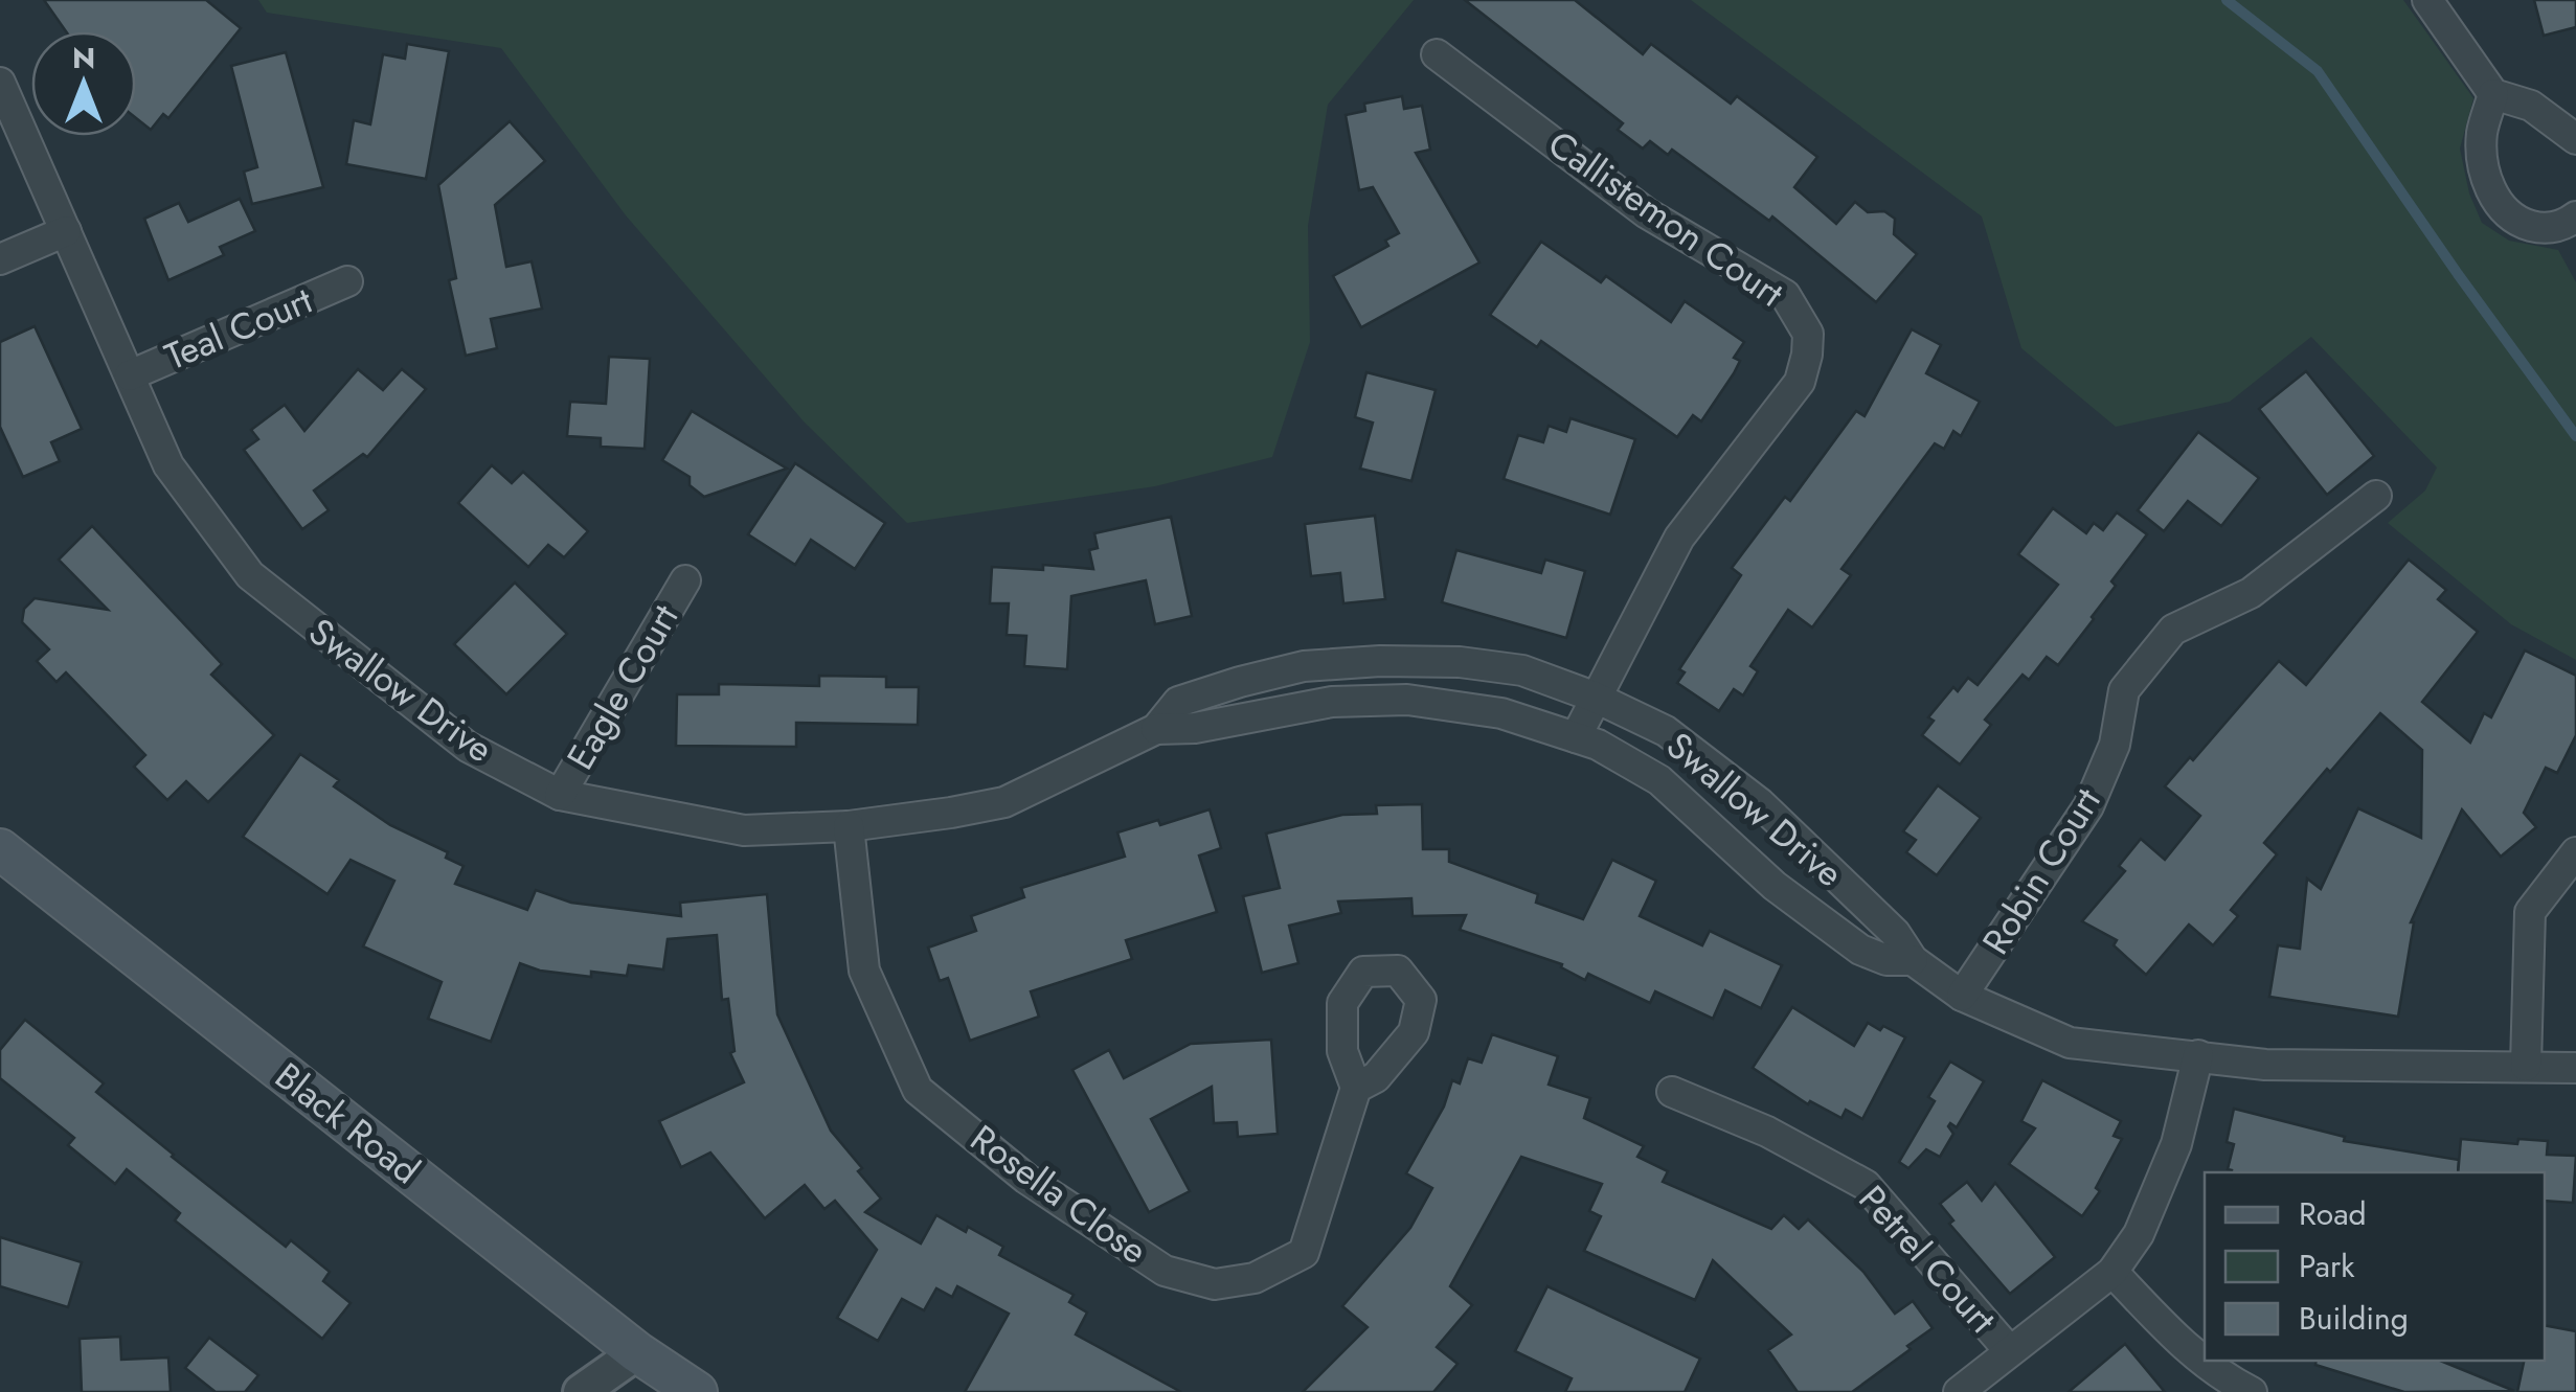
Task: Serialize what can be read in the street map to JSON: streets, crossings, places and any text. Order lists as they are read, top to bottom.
{
  "streets": {
    "main road": ["Black Road"],
    "street": [
      "Callistemon Court",
      "Teal Court",
      "Eagle Court",
      "Swallow Drive",
      "Robin Court",
      "Rosella Close",
      "Petrel Court"
    ]
  },
  "crossings": [
    ["Callistemon Court", "Swallow Drive"],
    ["Teal Court", "Swallow Drive"],
    ["Eagle Court", "Swallow Drive"],
    ["Swallow Drive", "Robin Court"],
    ["Swallow Drive", "Rosella Close"]
  ],
  "legend": ["Road", "Park", "Building"],
  "north": "top"
}
